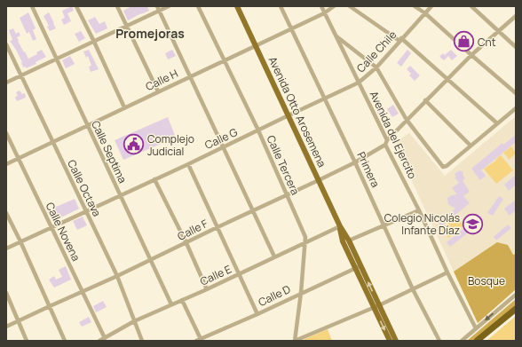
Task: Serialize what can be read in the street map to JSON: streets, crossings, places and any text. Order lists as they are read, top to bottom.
{
  "streets": {
    "main road": ["Avenida Otto Arosemena"],
    "street": [
      "Calle Chile",
      "Calle H",
      "Avenida del Ejercito",
      "Calle G",
      "Calle Septima",
      "Calle Tercera",
      "Primera",
      "Calle Octava",
      "Calle F",
      "Calle Novena",
      "Calle E",
      "Calle D"
    ]
  },
  "crossings": [
    ["Calle Chile", "Avenida Otto Arosemena"],
    ["Calle Chile", "Avenida del Ejercito"],
    ["Calle Chile", "Calle G"],
    ["Calle Chile", "Primera"],
    ["Calle H", "Avenida Otto Arosemena"],
    ["Calle H", "Avenida del Ejercito"],
    ["Calle H", "Calle Septima"],
    ["Calle H", "Calle Tercera"],
    ["Calle H", "Primera"],
    ["Calle H", "Calle Octava"],
    ["Calle H", "Calle Novena"],
    ["Avenida Otto Arosemena", "Calle G"],
    ["Avenida Otto Arosemena", "Calle F"],
    ["Avenida Otto Arosemena", "Calle E"],
    ["Avenida Otto Arosemena", "Calle D"],
    ["Avenida del Ejercito", "Calle F"],
    ["Calle G", "Calle Septima"],
    ["Calle G", "Calle Tercera"],
    ["Calle G", "Calle Octava"],
    ["Calle G", "Calle Novena"],
    ["Calle Septima", "Calle F"],
    ["Calle Septima", "Calle E"],
    ["Calle Tercera", "Calle F"],
    ["Calle Tercera", "Calle E"],
    ["Calle Tercera", "Calle D"],
    ["Primera", "Calle F"],
    ["Calle Octava", "Calle F"],
    ["Calle Octava", "Calle E"],
    ["Calle F", "Calle Novena"],
    ["Calle Novena", "Calle E"]
  ],
  "districts": ["Promejoras"],
  "parks": ["Bosque"],
  "places": {
    "shop": ["Cnt"],
    "public building": ["Complejo Judicial"],
    "school or university": ["Colegio Nicolás Infante Díaz"]
  }
}
